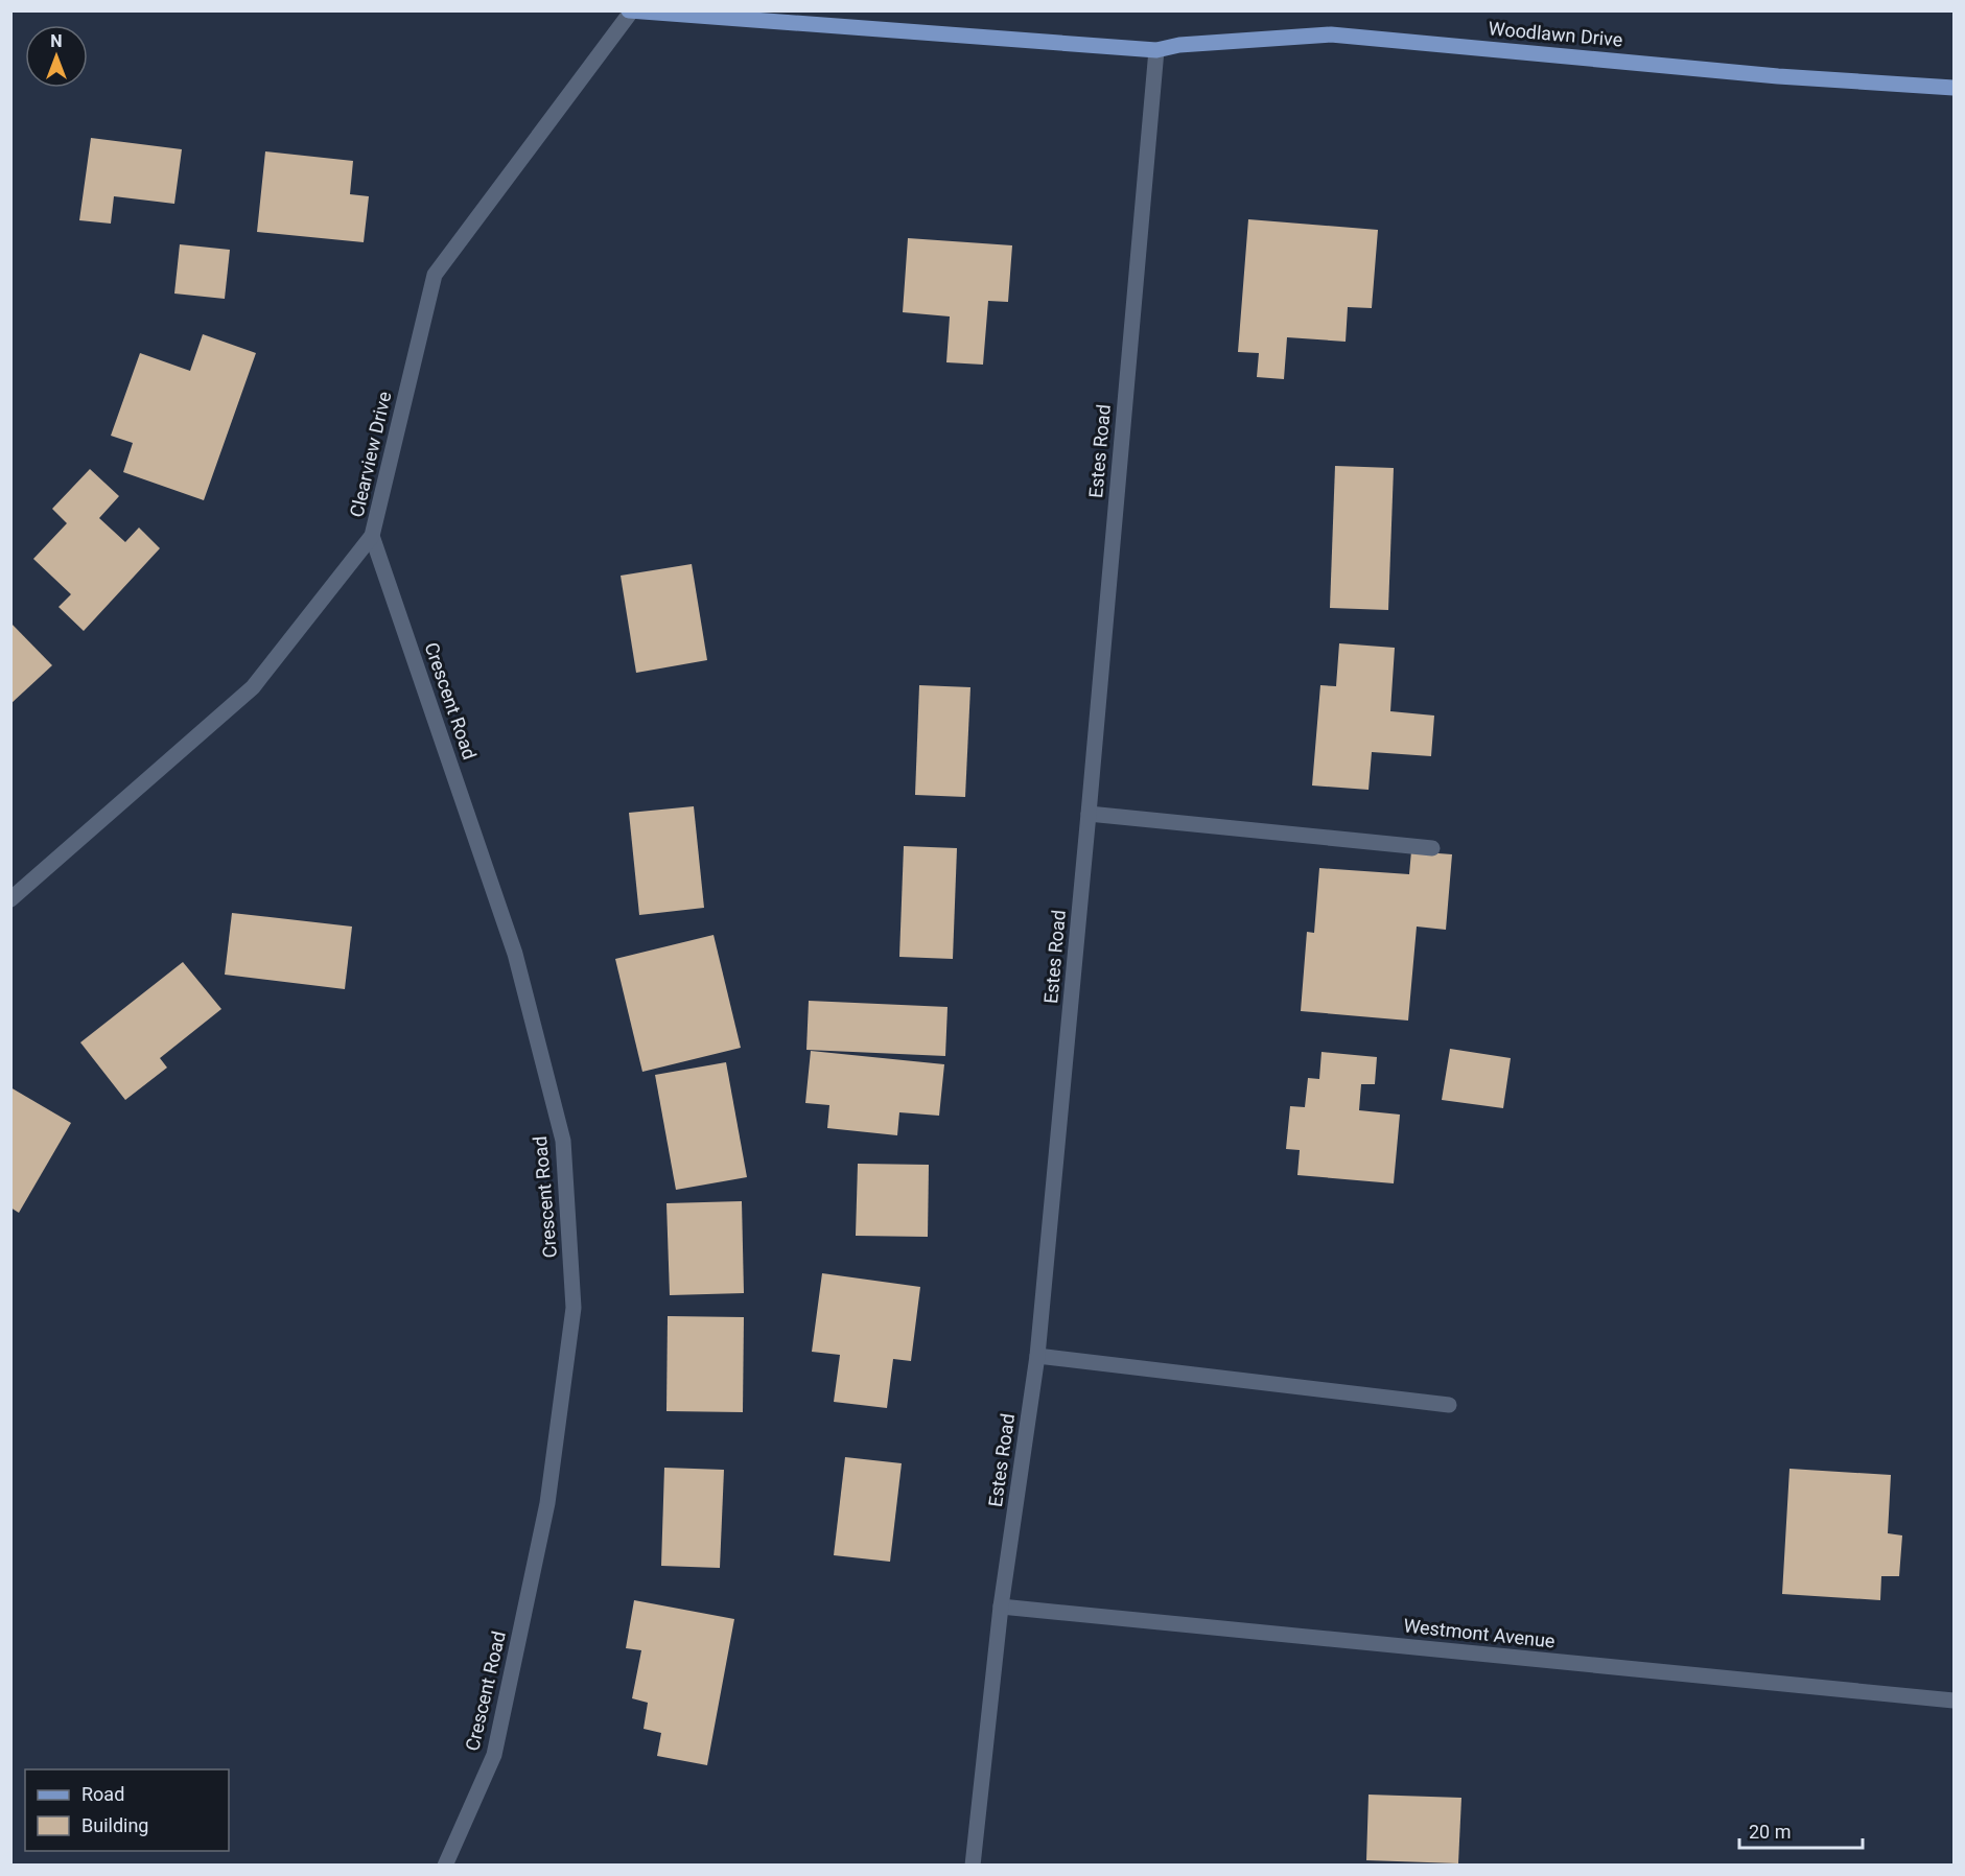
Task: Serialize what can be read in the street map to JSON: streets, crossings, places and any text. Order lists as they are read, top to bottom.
{
  "streets": {
    "main road": ["Woodlawn Drive"],
    "street": [
      "Estes Road",
      "Clearview Drive",
      "Crescent Road",
      "Westmont Avenue"
    ]
  },
  "crossings": [
    ["Woodlawn Drive", "Estes Road"],
    ["Woodlawn Drive", "Clearview Drive"],
    ["Estes Road", "Westmont Avenue"],
    ["Clearview Drive", "Crescent Road"]
  ],
  "legend": ["Road", "Building"],
  "scale_bar": "20 m",
  "north": "top"
}
